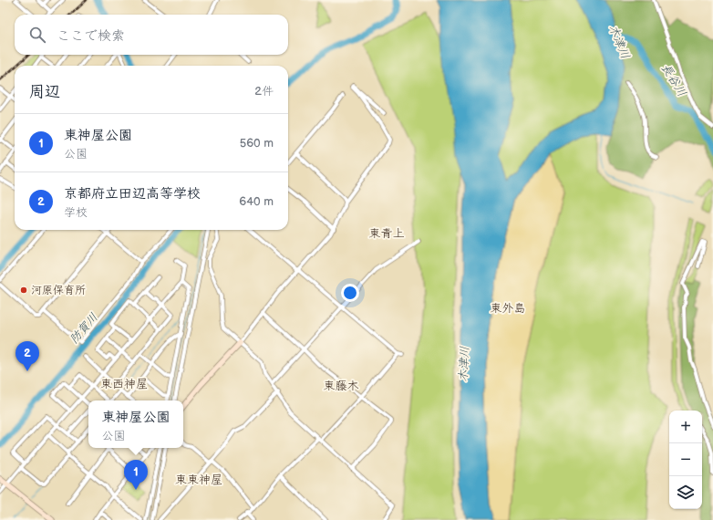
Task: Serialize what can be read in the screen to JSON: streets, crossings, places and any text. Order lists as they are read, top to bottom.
{
  "districts": [
    "東青上",
    "東外島",
    "東西神屋",
    "東藤木",
    "東東神屋"
  ],
  "water": ["木津川", "長谷川", "防賀川"],
  "places": ["河原保育所"],
  "page": {
    "search": "ここで検索",
    "heading": ["周辺", "2件"],
    "list": [
      {
        "mark": "1",
        "name": "東神屋公園",
        "note": "公園",
        "value": "560 m"
      },
      {
        "mark": "2",
        "name": "京都府立田辺高等学校",
        "note": "学校",
        "value": "640 m"
      }
    ],
    "pins": ["2", "1"],
    "popup": ["東神屋公園", "公園"],
    "map_buttons": ["+", "−"]
  }
}
